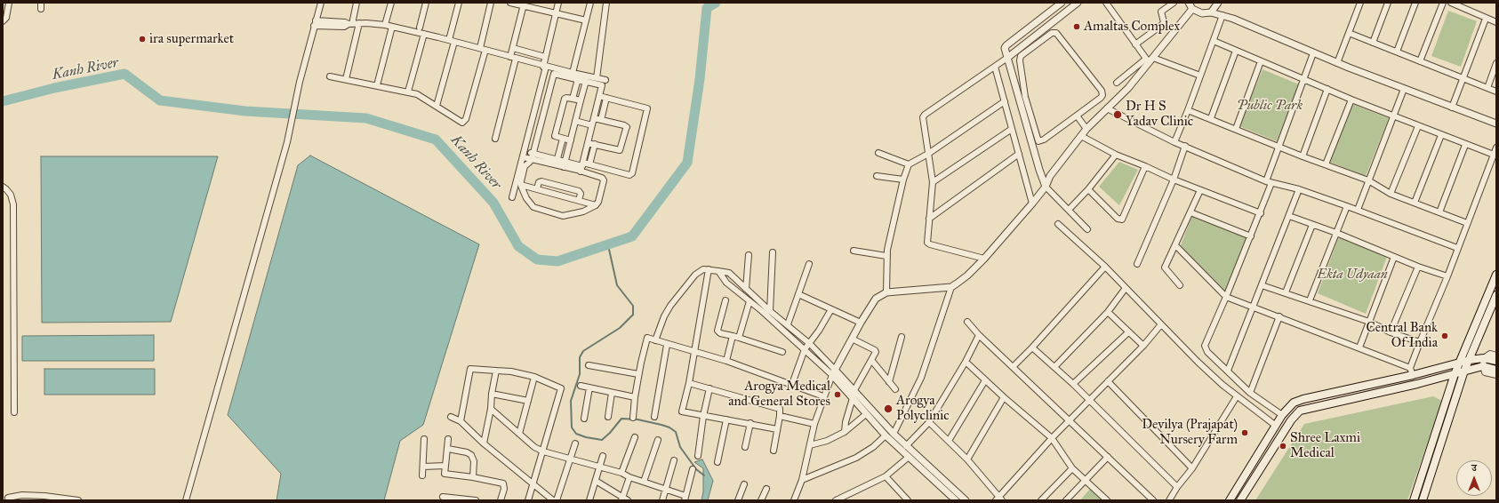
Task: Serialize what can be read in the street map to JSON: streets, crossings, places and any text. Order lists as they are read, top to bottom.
{
  "water": ["Kanh River"],
  "parks": ["Public Park", "Ekta Udyaan"],
  "places": [
    "Amaltas Complex",
    "ira supermarket",
    "Dr H S Yadav Clinic",
    "Central Bank Of India",
    "Arogya Medical and General Stores",
    "Arogya Polyclinic",
    "Devilya (Prajapat) Nursery Farm",
    "Shree Laxmi Medical"
  ],
  "north": "top"
}
